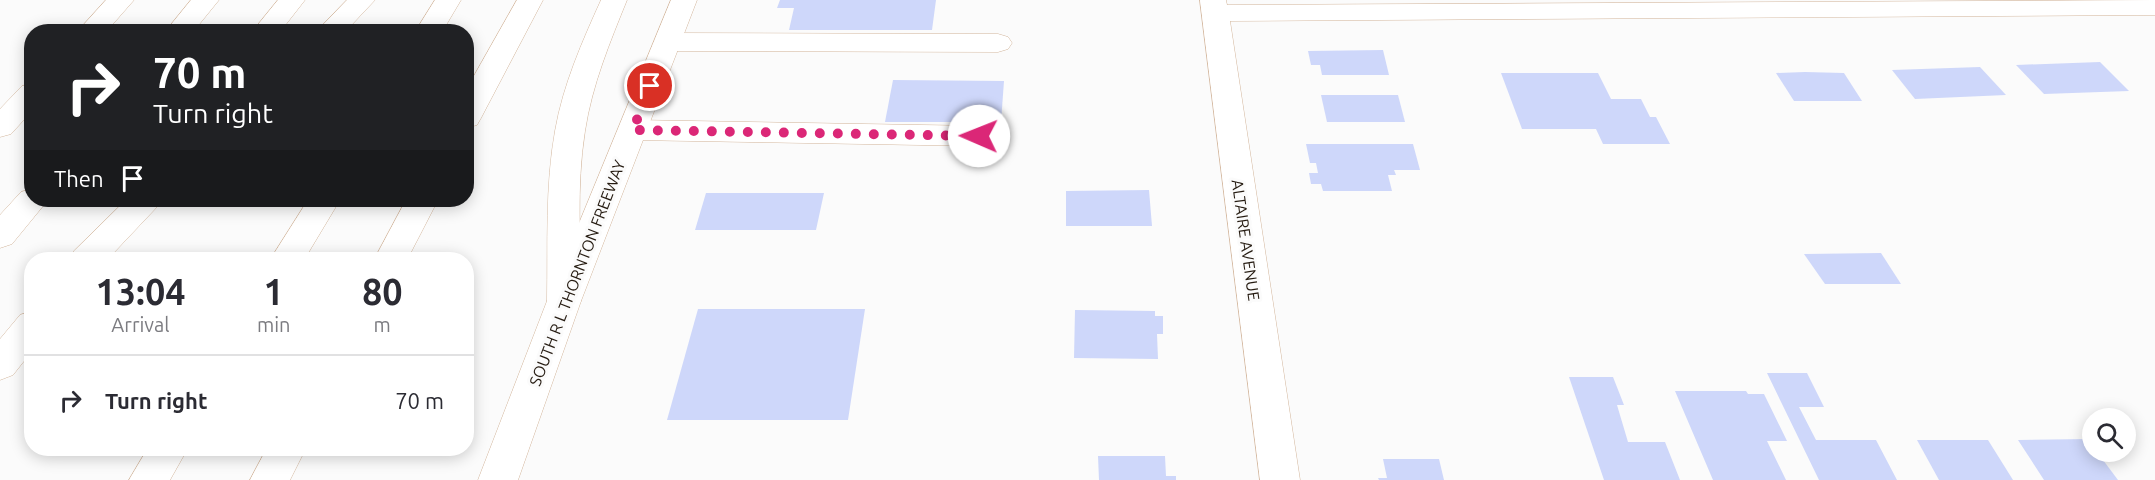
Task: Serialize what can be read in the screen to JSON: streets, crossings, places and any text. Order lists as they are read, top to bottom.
{
  "streets": {
    "main road": ["ALTAIRE AVENUE", "SOUTH R L THORNTON FREEWAY"]
  },
  "page": {
    "turn": ["70 m", "Turn right"],
    "then": "Then",
    "eta": [
      "13:04",
      "Arrival",
      "1",
      "min",
      "80",
      "m"
    ],
    "list": [
      {
        "name": "Turn right",
        "value": "70 m"
      }
    ]
  }
}
